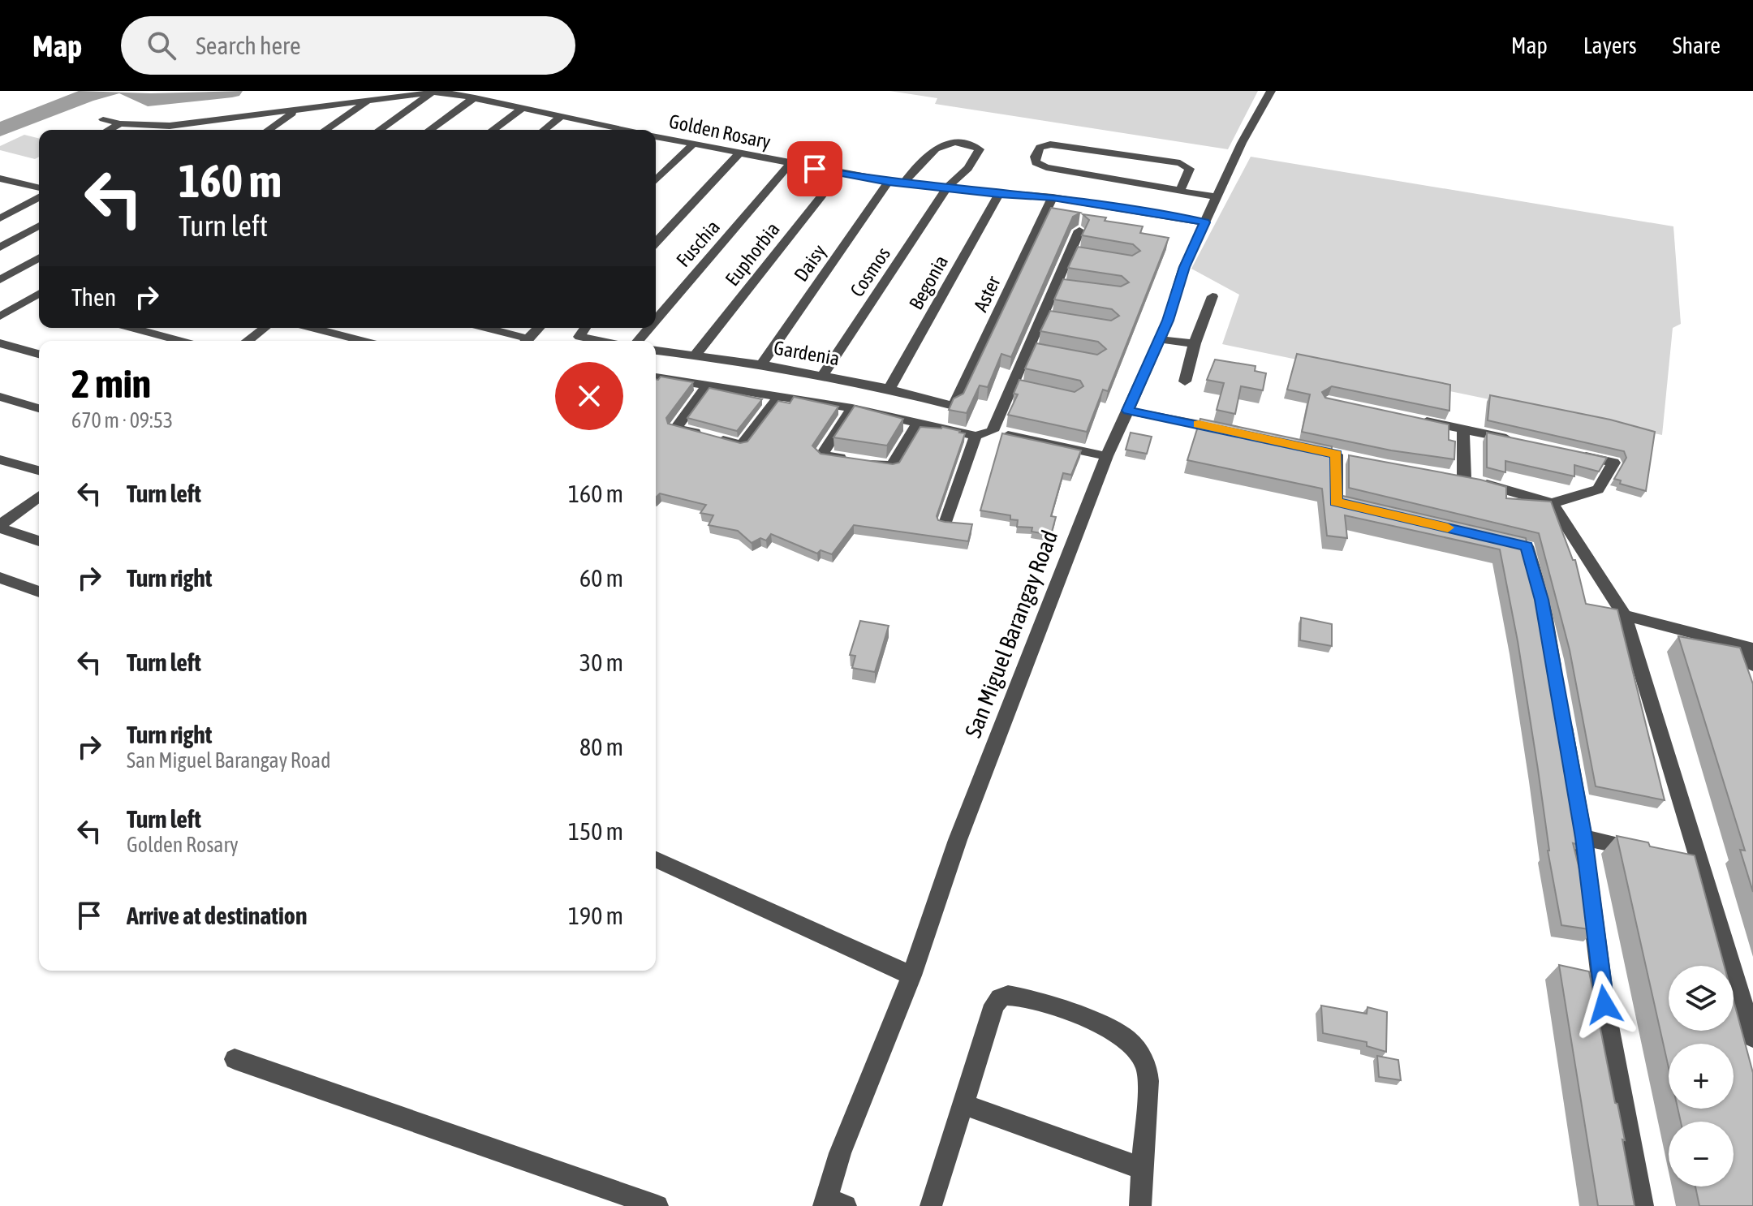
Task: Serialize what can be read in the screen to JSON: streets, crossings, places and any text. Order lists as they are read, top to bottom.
{
  "streets": {
    "street": [
      "Golden Rosary",
      "Fuschia",
      "Euphorbia",
      "Daisy",
      "Cosmos",
      "Begonia",
      "Aster",
      "Gardenia",
      "San Miguel Barangay Road"
    ]
  },
  "crossings": [
    ["Golden Rosary", "Fuschia"],
    ["Golden Rosary", "Euphorbia"],
    ["Golden Rosary", "Daisy"],
    ["Golden Rosary", "Cosmos"],
    ["Golden Rosary", "Begonia"],
    ["Golden Rosary", "Aster"],
    ["Golden Rosary", "San Miguel Barangay Road"],
    ["Euphorbia", "Gardenia"],
    ["Daisy", "Gardenia"],
    ["Cosmos", "Gardenia"],
    ["Begonia", "Gardenia"],
    ["Aster", "Gardenia"]
  ],
  "page": {
    "header": "Map",
    "search": "Search here",
    "nav": ["Map", "Layers", "Share"],
    "turn": ["160 m", "Turn left"],
    "then": "Then",
    "heading": ["2 min", "670 m · 09:53"],
    "list": [
      {
        "name": "Turn left",
        "value": "160 m"
      },
      {
        "name": "Turn right",
        "value": "60 m"
      },
      {
        "name": "Turn left",
        "value": "30 m"
      },
      {
        "name": "Turn right",
        "note": "San Miguel Barangay Road",
        "value": "80 m"
      },
      {
        "name": "Turn left",
        "note": "Golden Rosary",
        "value": "150 m"
      },
      {
        "name": "Arrive at destination",
        "value": "190 m"
      }
    ],
    "map_buttons": ["+", "−"]
  }
}
